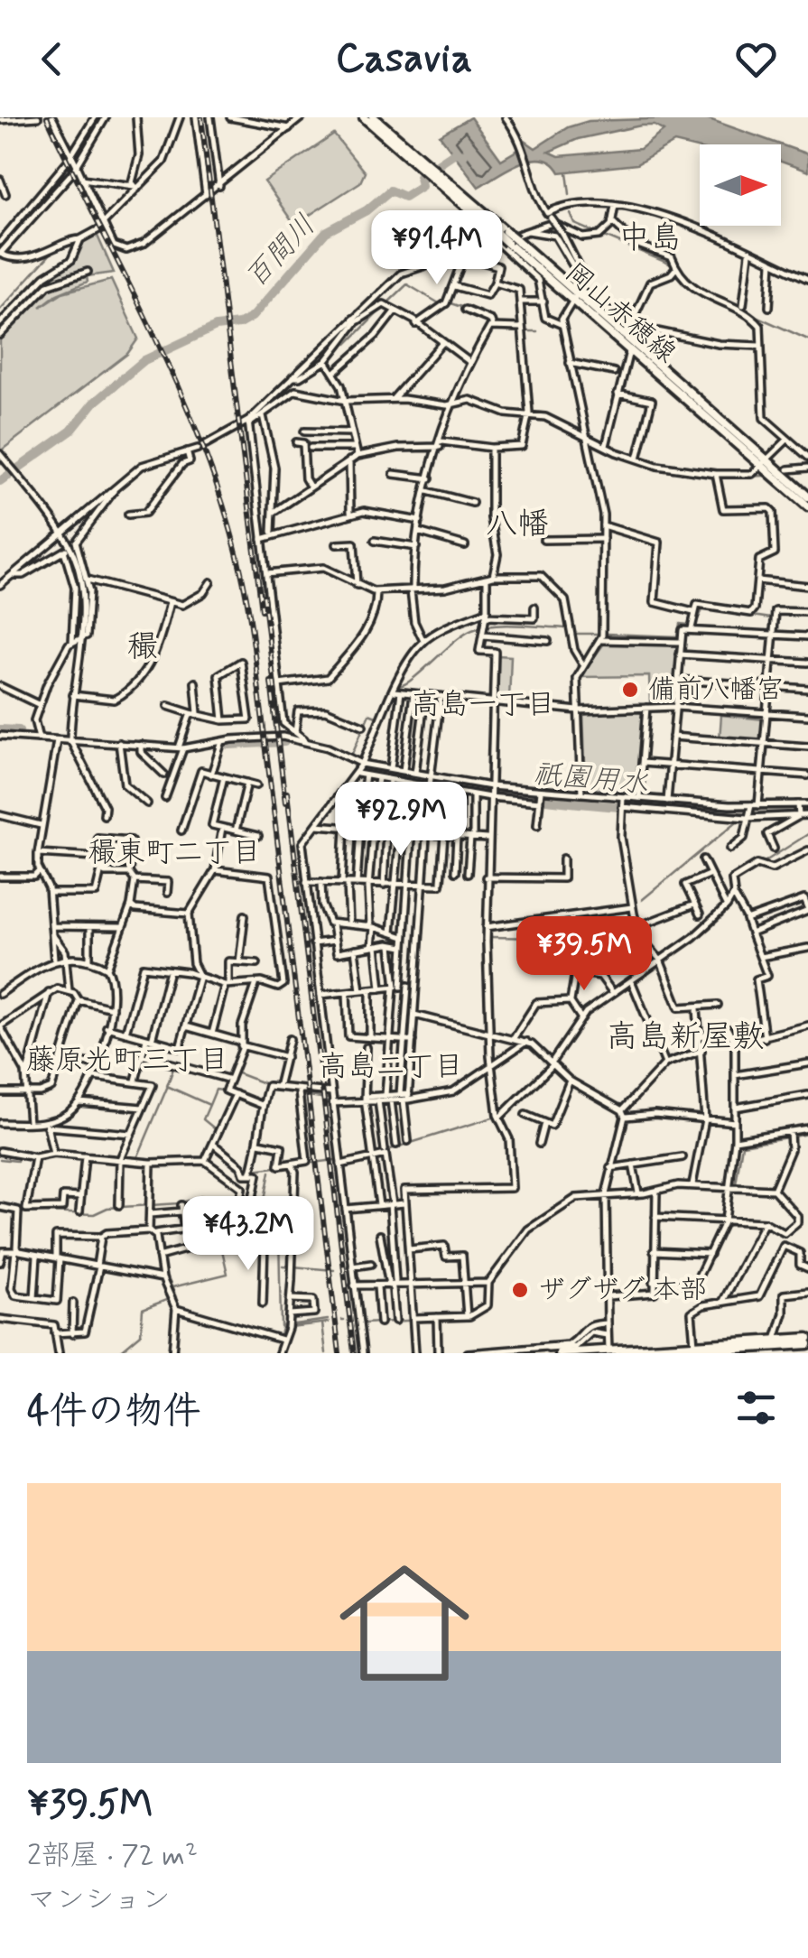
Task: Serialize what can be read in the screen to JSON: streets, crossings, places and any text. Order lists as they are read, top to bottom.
{
  "streets": {
    "main road": ["岡山赤穂線"]
  },
  "districts": [
    "中島",
    "八幡",
    "穝",
    "高島一丁目",
    "穝東町二丁目",
    "高島新屋敷",
    "藤原光町三丁目",
    "高島二丁目"
  ],
  "water": ["百間川", "祇園用水"],
  "places": ["備前八幡宮", "ザグザグ 本部"],
  "north": "right",
  "page": {
    "header": "Casavia",
    "price": [
      "¥91.4M",
      "¥92.9M",
      "¥39.5M",
      "¥43.2M"
    ],
    "heading": "4件の物件",
    "list": [
      {
        "name": "¥39.5M",
        "note": "2部屋 · 72 m² · マンション"
      }
    ]
  }
}
